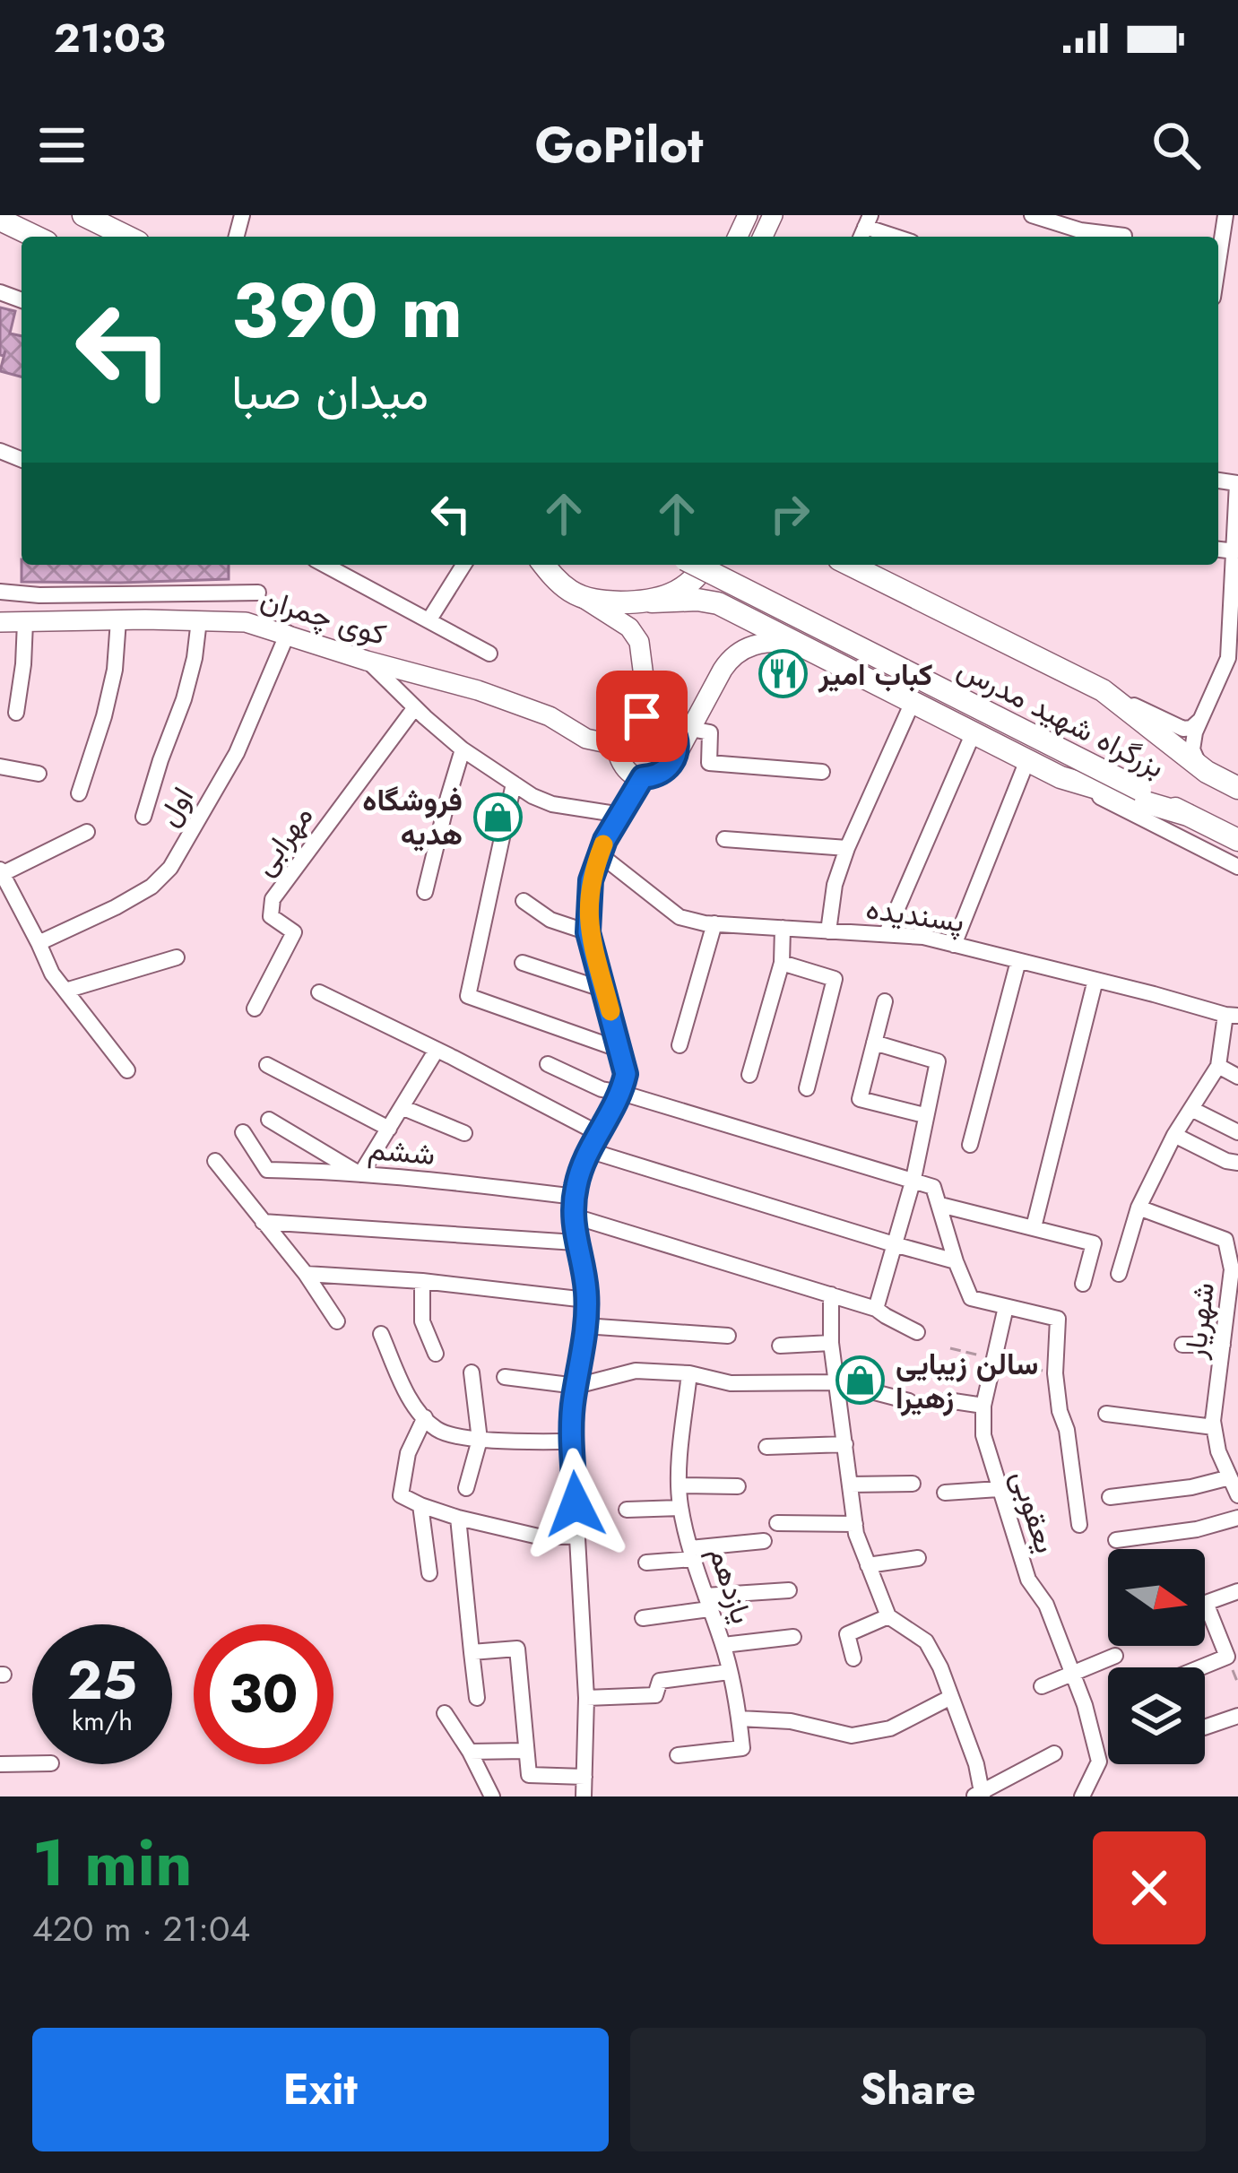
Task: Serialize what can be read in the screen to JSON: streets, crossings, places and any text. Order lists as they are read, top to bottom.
{
  "streets": {
    "highway": ["بزرگراه شهید مدرس"],
    "main road": ["کوی چمران"],
    "street": [
      "اول",
      "مهرابی",
      "پسندیده",
      "ششم",
      "شهریار",
      "یعقوبی",
      "یازدهم"
    ]
  },
  "crossings": [
    ["کوی چمران", "اول"]
  ],
  "places": {
    "restaurant": ["کباب امیر"],
    "shop": ["فروشگاه هدیه", "سالن زیبایی زهیرا"]
  },
  "north": "right",
  "page": {
    "status": "21:03",
    "header": "GoPilot",
    "turn": ["390 m", "میدان صبا"],
    "speed": "25 km/h",
    "limit": "30",
    "heading": ["1 min", "420 m · 21:04"],
    "buttons": ["Exit", "Share"]
  }
}
